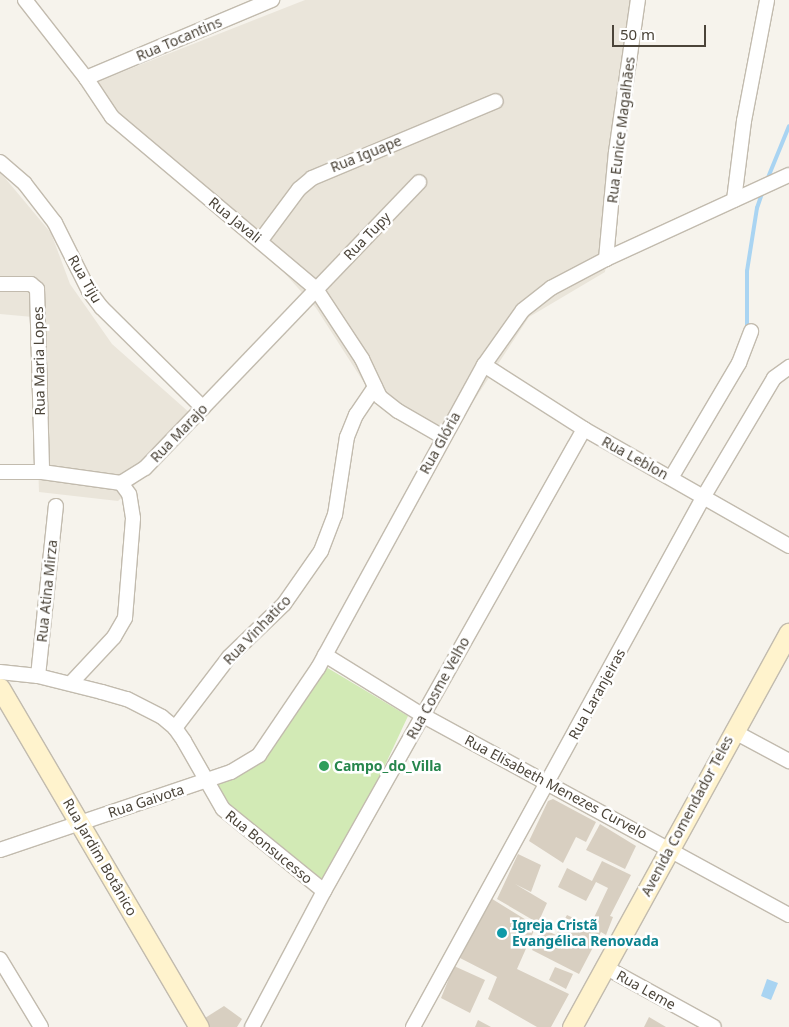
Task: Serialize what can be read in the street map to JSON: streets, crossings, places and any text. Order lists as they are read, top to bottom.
{
  "streets": {
    "main road": ["Avenida Comendador Teles", "Rua Jardim Botânico"],
    "street": [
      "Rua Tocantins",
      "Rua Eunice Magalhães",
      "Rua Iguape",
      "Rua Javali",
      "Rua Tupy",
      "Rua Tiju",
      "Rua Maria Lopes",
      "Rua Marajo",
      "Rua Glória",
      "Rua Leblon",
      "Rua Atina Mirza",
      "Rua Vinhatico",
      "Rua Cosme Velho",
      "Rua Laranjeiras",
      "Rua Elisabeth Menezes Curvelo",
      "Rua Gaivota",
      "Rua Bonsucesso",
      "Rua Leme"
    ]
  },
  "crossings": [
    ["Rua Tocantins", "Rua Javali"],
    ["Rua Eunice Magalhães", "Rua Glória"],
    ["Rua Iguape", "Rua Javali"],
    ["Rua Javali", "Rua Tupy"],
    ["Rua Javali", "Rua Marajo"],
    ["Rua Javali", "Rua Glória"],
    ["Rua Javali", "Rua Vinhatico"],
    ["Rua Tupy", "Rua Marajo"],
    ["Rua Tiju", "Rua Marajo"],
    ["Rua Glória", "Rua Leblon"],
    ["Rua Glória", "Rua Elisabeth Menezes Curvelo"],
    ["Rua Glória", "Rua Gaivota"],
    ["Rua Glória", "Rua Bonsucesso"],
    ["Rua Leblon", "Rua Cosme Velho"],
    ["Rua Leblon", "Rua Laranjeiras"],
    ["Rua Atina Mirza", "Rua Bonsucesso"],
    ["Rua Vinhatico", "Rua Bonsucesso"],
    ["Rua Cosme Velho", "Rua Elisabeth Menezes Curvelo"],
    ["Rua Cosme Velho", "Rua Bonsucesso"],
    ["Rua Laranjeiras", "Rua Elisabeth Menezes Curvelo"],
    ["Rua Elisabeth Menezes Curvelo", "Avenida Comendador Teles"],
    ["Rua Gaivota", "Rua Bonsucesso"],
    ["Rua Gaivota", "Rua Jardim Botânico"],
    ["Avenida Comendador Teles", "Rua Leme"]
  ],
  "places": ["Campo_do_Villa", "Igreja Cristã Evangélica Renovada"],
  "scale_bar": "50 m"
}
